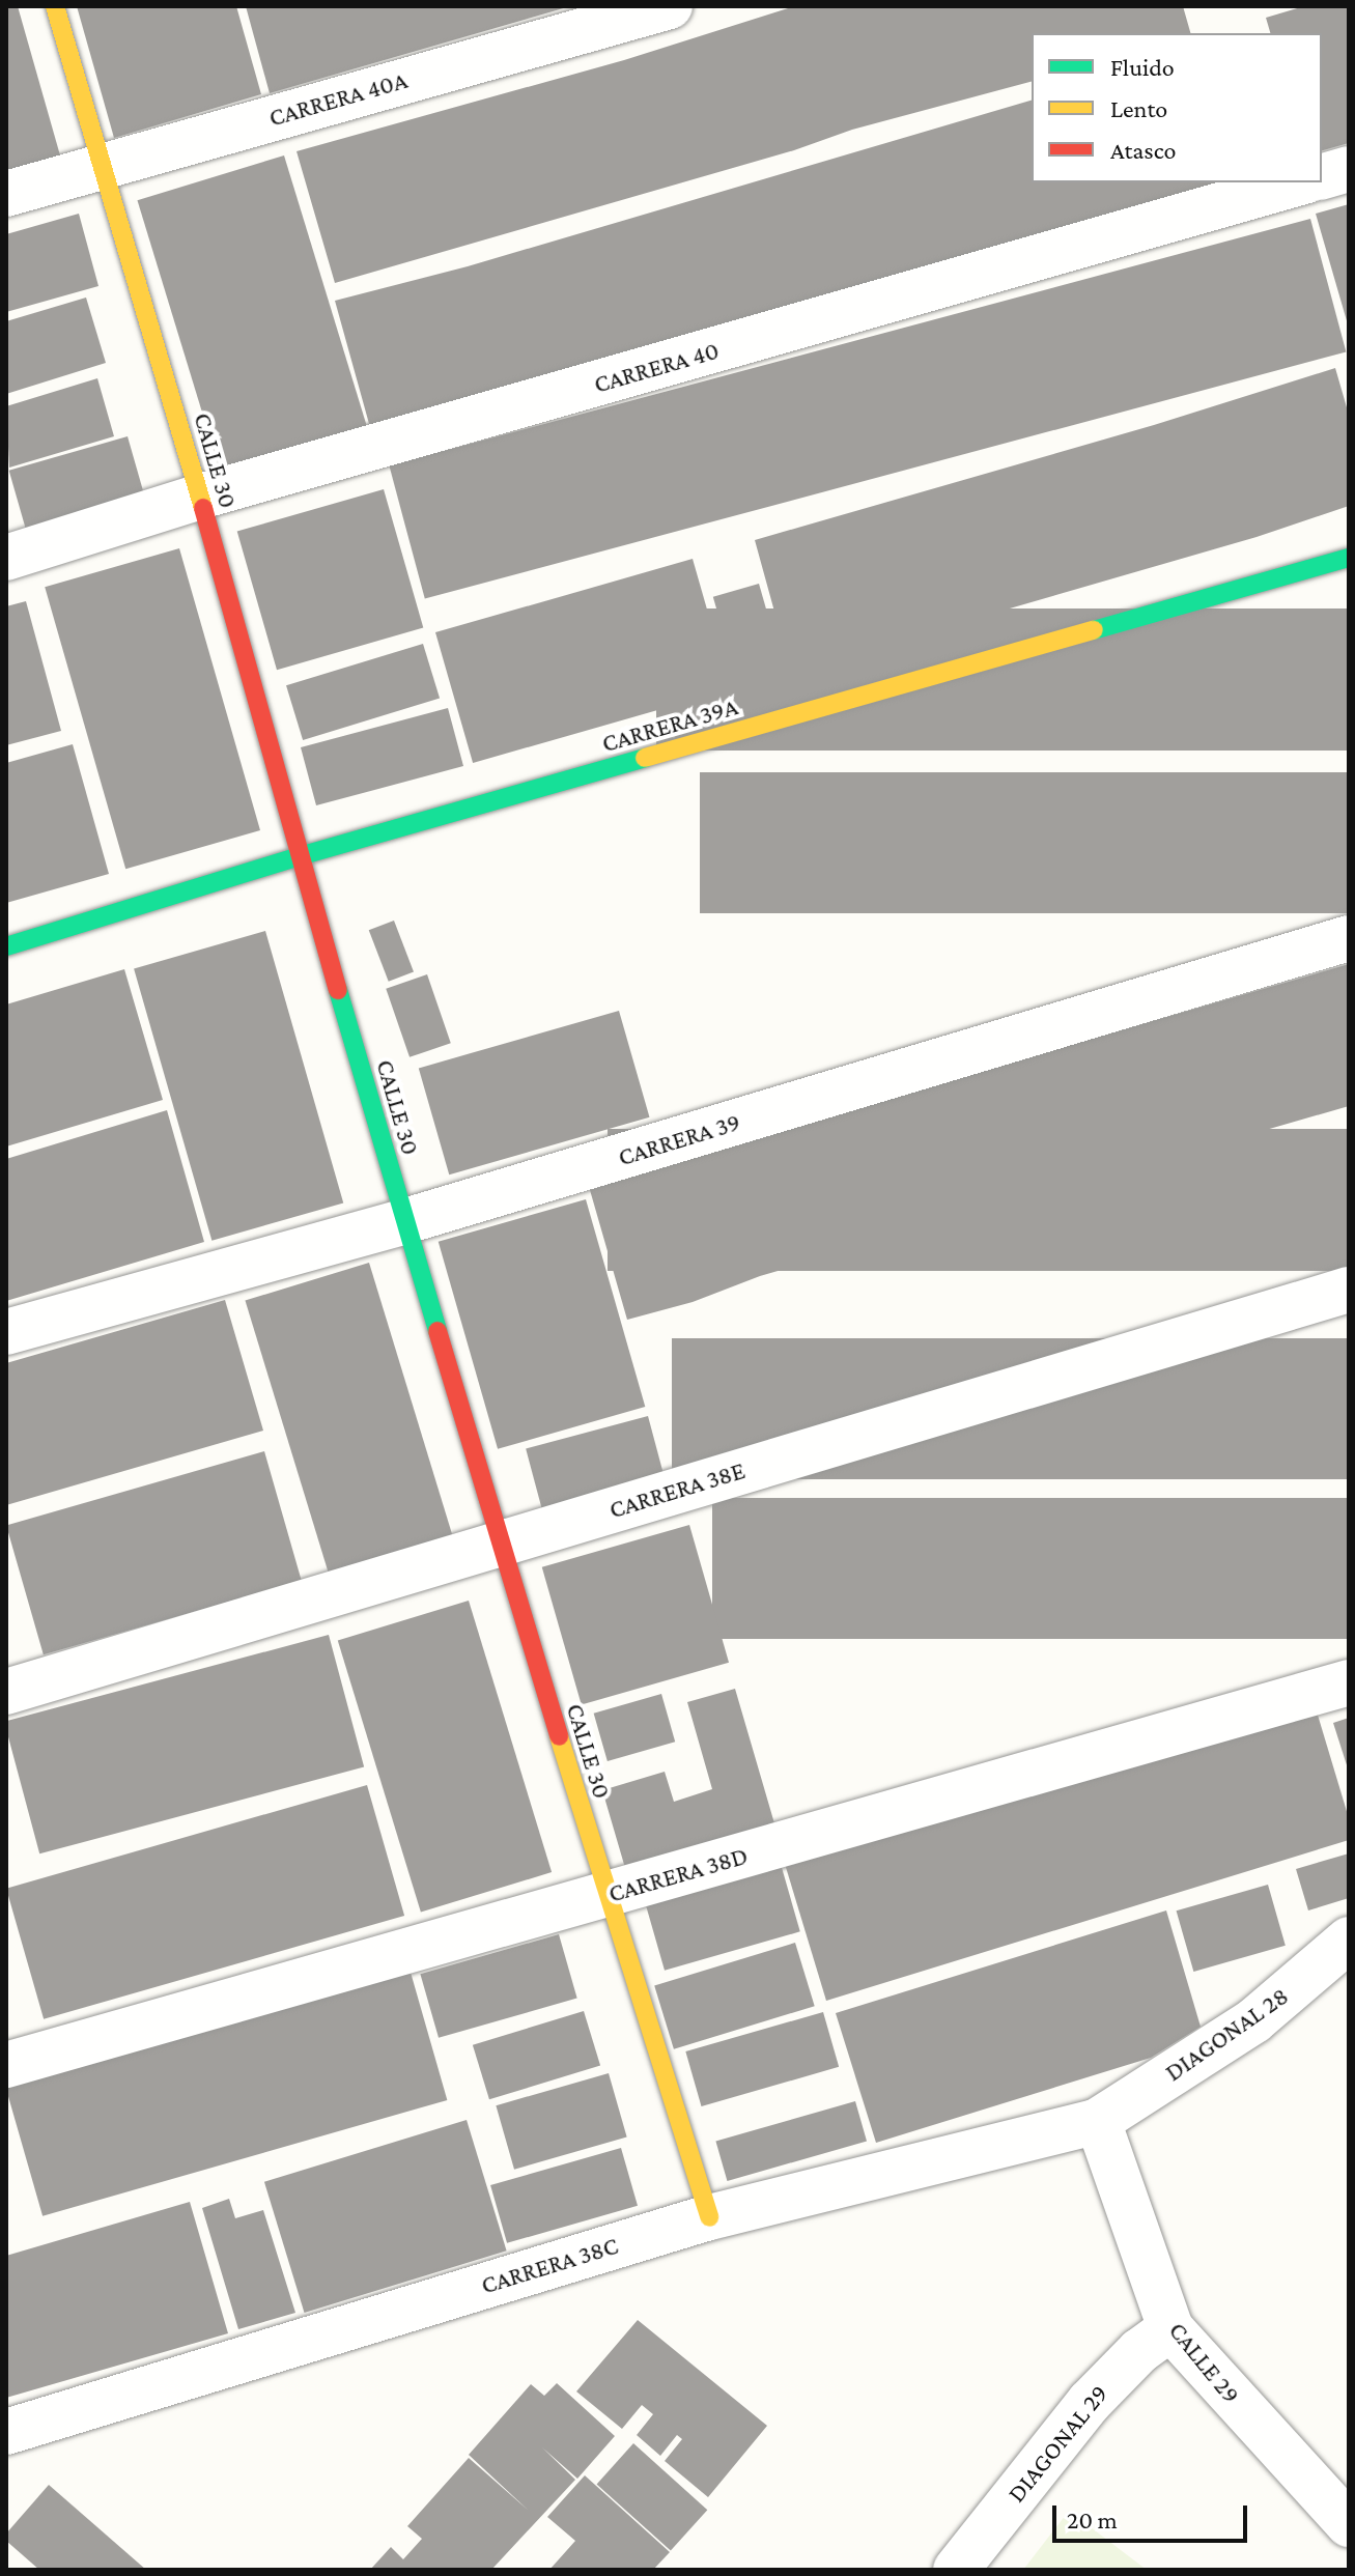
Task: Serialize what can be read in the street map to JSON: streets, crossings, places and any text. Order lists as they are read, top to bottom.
{
  "streets": {
    "street": [
      "CARRERA 40A",
      "CARRERA 40",
      "CALLE 30",
      "CARRERA 39A",
      "CARRERA 39",
      "CARRERA 38E",
      "CARRERA 38D",
      "DIAGONAL 28",
      "CARRERA 38C",
      "CALLE 29",
      "DIAGONAL 29"
    ]
  },
  "crossings": [
    ["CARRERA 40A", "CALLE 30"],
    ["CARRERA 40", "CALLE 30"],
    ["CALLE 30", "CARRERA 39A"],
    ["CALLE 30", "CARRERA 39"],
    ["CALLE 30", "CARRERA 38E"],
    ["CALLE 30", "CARRERA 38D"],
    ["CALLE 30", "CARRERA 38C"],
    ["DIAGONAL 28", "CARRERA 38C"],
    ["DIAGONAL 28", "CALLE 29"],
    ["CARRERA 38C", "CALLE 29"],
    ["CALLE 29", "DIAGONAL 29"]
  ],
  "legend": ["Fluido", "Lento", "Atasco"],
  "scale_bar": "20 m"
}
